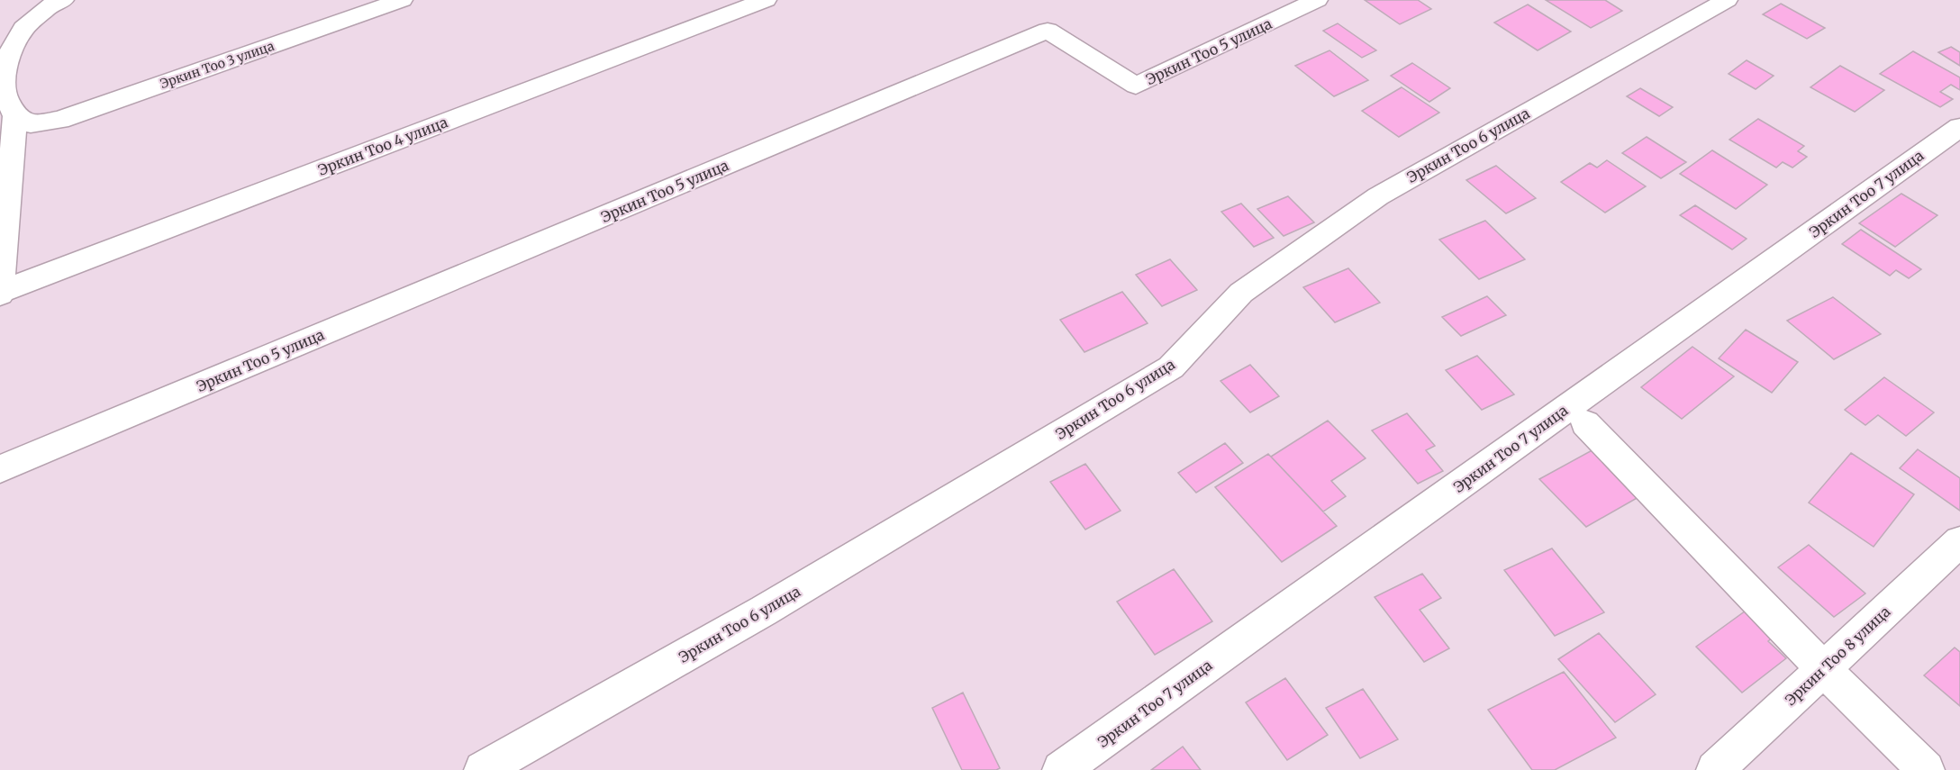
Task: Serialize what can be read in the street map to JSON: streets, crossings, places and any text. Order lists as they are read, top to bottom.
{
  "streets": {
    "street": [
      "Эркин Тоо 5 улица",
      "Эркин Тоо 3 улица",
      "Эркин Тоо 6 улица",
      "Эркин Тоо 4 улица",
      "Эркин Тоо 7 улица",
      "Эркин Тоо 8 улица"
    ]
  }
}
